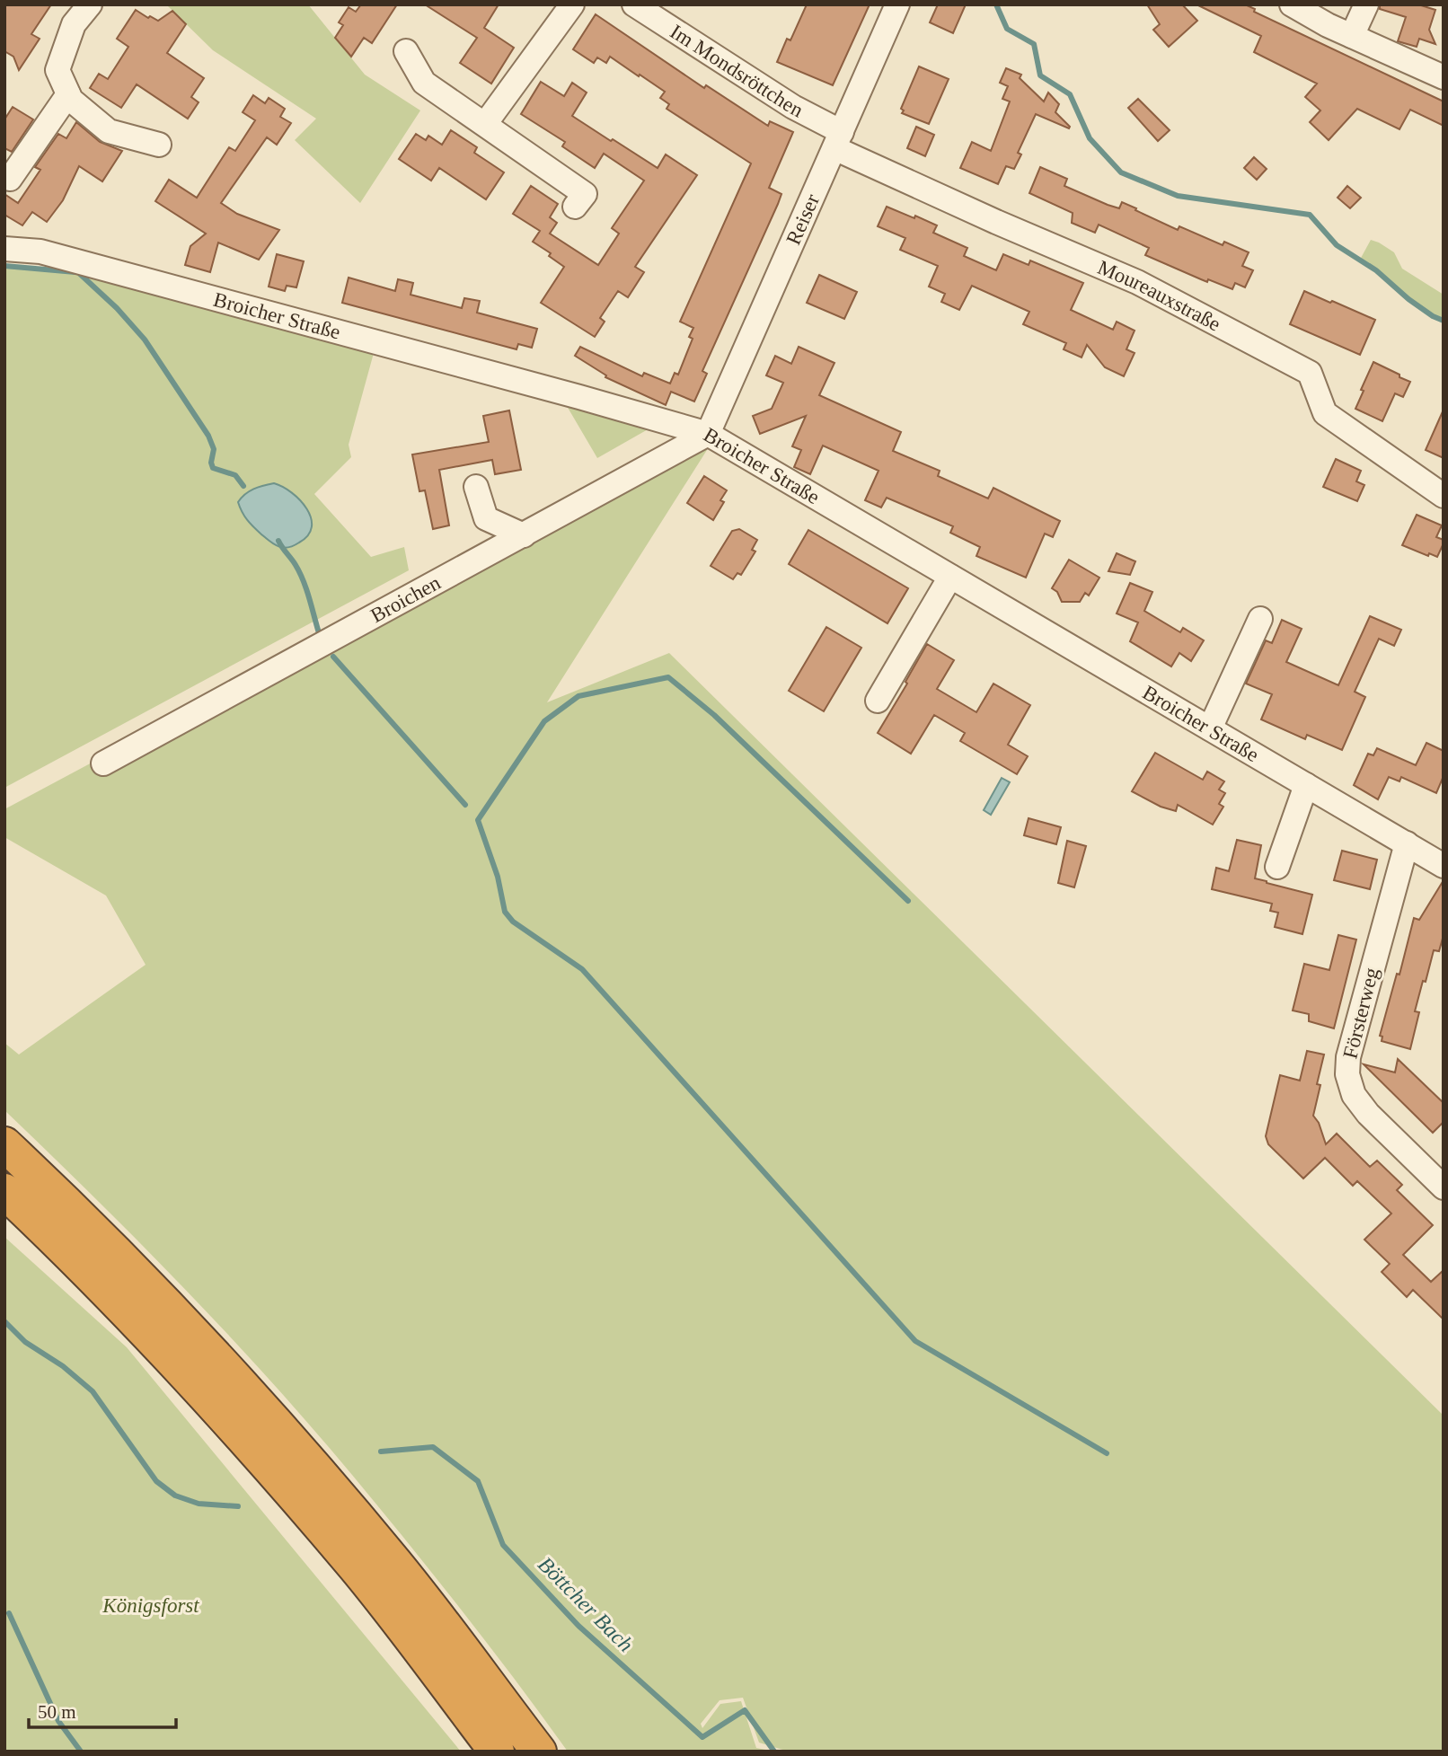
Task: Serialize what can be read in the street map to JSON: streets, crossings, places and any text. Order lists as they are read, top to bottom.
{
  "streets": {
    "street": [
      "Im Mondsröttchen",
      "Reiser",
      "Moureauxstraße",
      "Broicher Straße",
      "Broichen",
      "Försterweg"
    ]
  },
  "crossings": [
    ["Im Mondsröttchen", "Reiser"],
    ["Im Mondsröttchen", "Moureauxstraße"],
    ["Reiser", "Moureauxstraße"],
    ["Reiser", "Broicher Straße"],
    ["Reiser", "Broichen"],
    ["Broicher Straße", "Broichen"],
    ["Broicher Straße", "Försterweg"]
  ],
  "water": ["Böttcher Bach"],
  "parks": ["Königsforst"],
  "scale_bar": "50 m"
}
